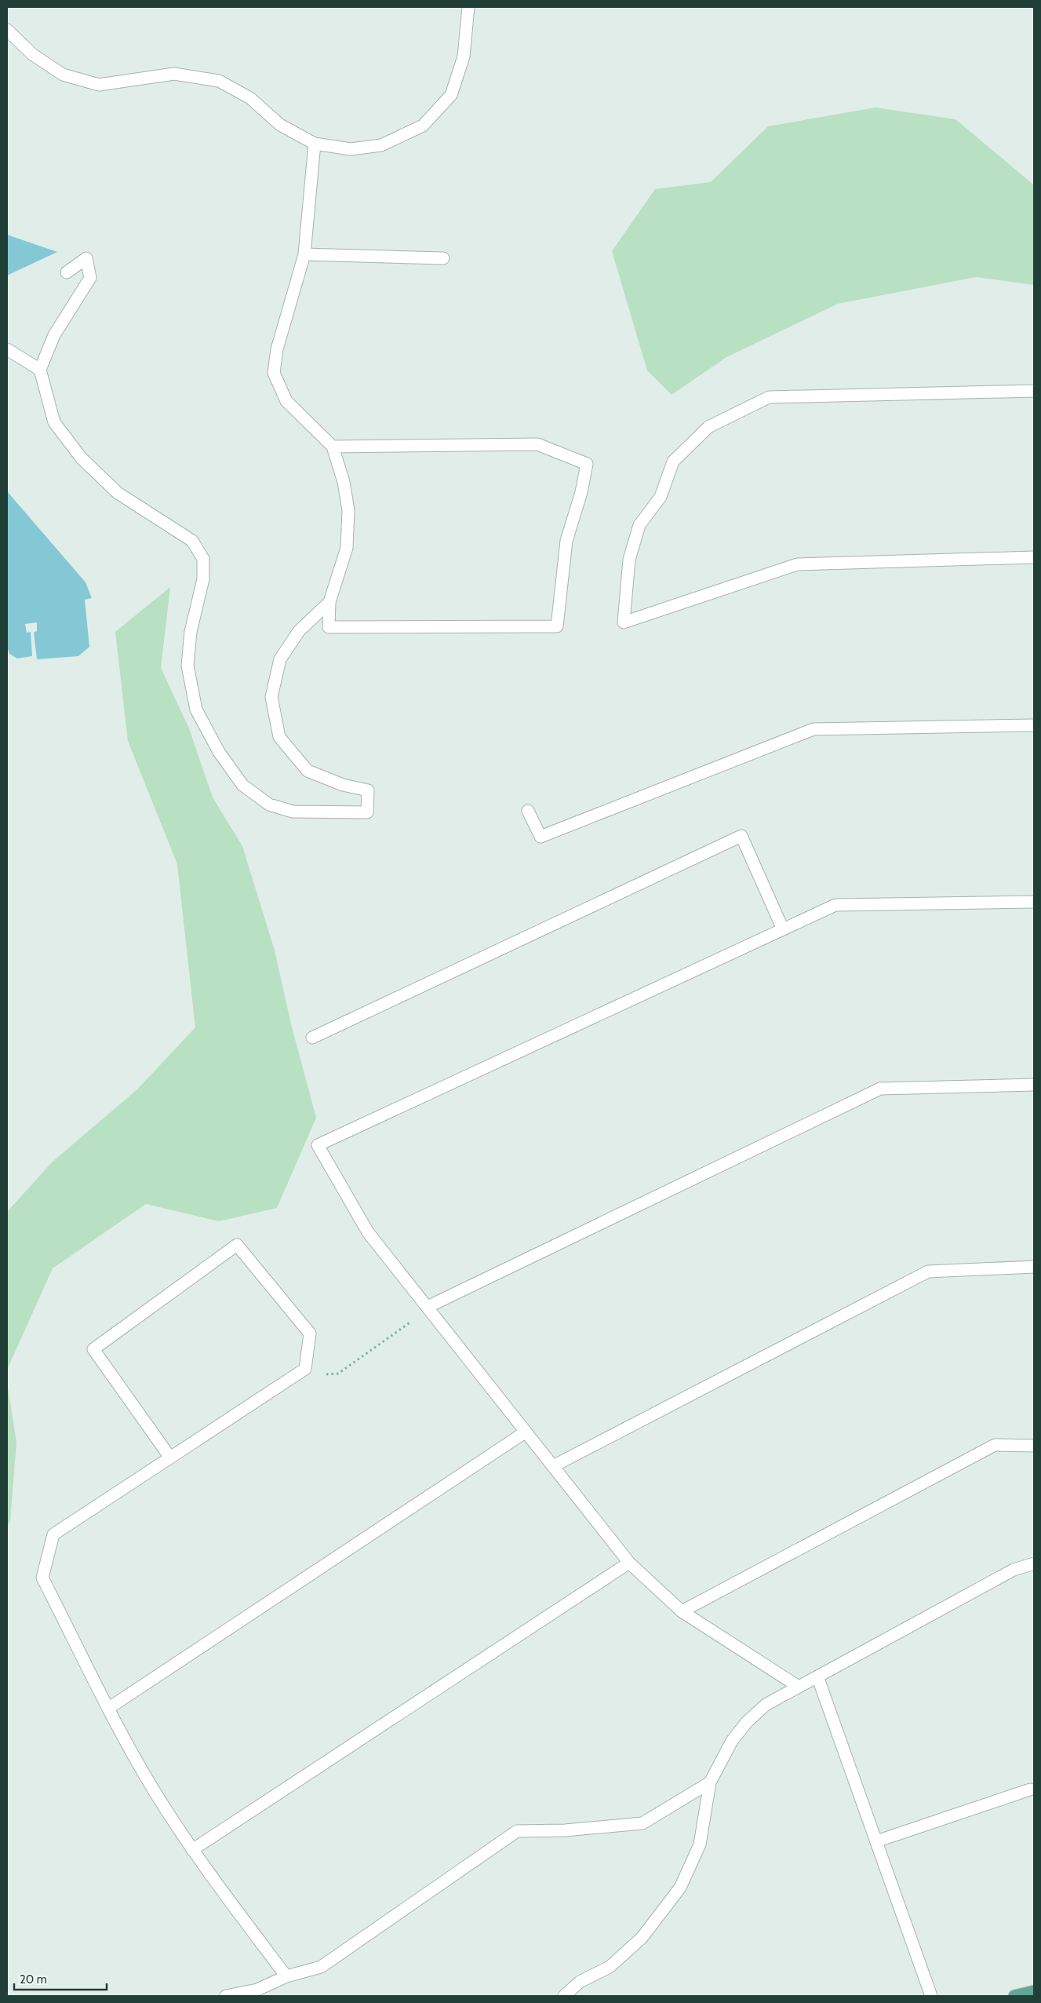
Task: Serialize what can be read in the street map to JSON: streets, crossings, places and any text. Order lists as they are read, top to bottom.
{
  "scale_bar": "20 m"
}
